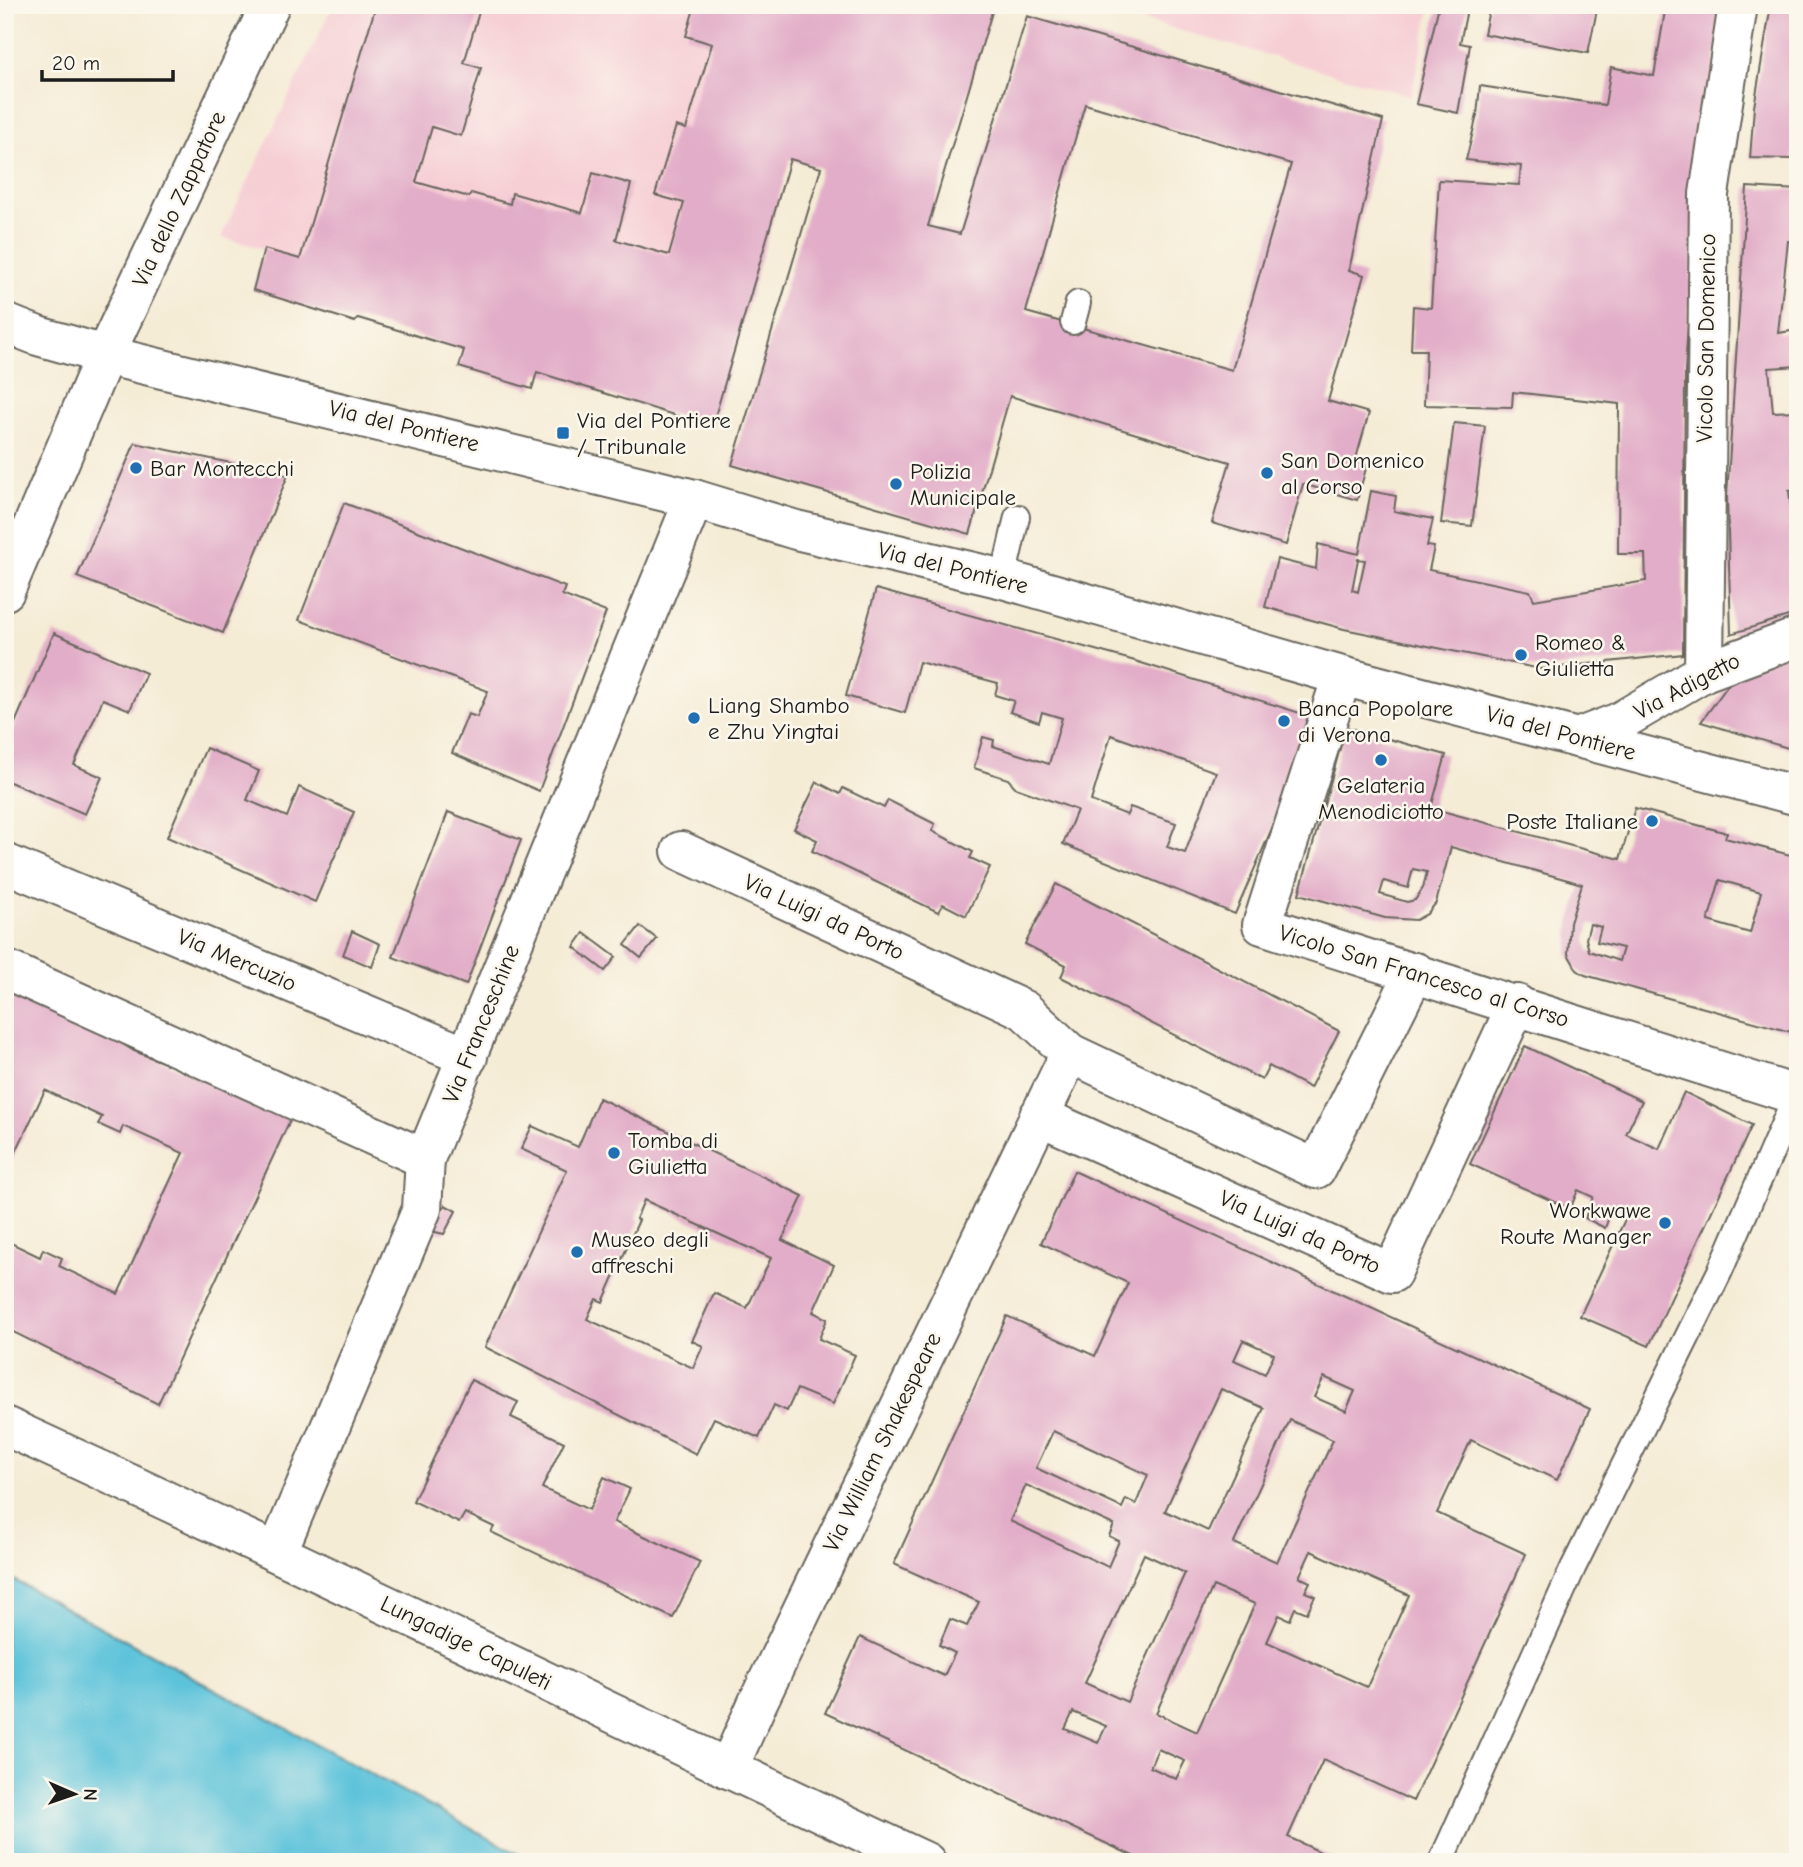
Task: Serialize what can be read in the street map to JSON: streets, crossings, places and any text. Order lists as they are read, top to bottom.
{
  "streets": {
    "street": [
      "Via dello Zappatore",
      "Vicolo San Domenico",
      "Via del Pontiere",
      "Via Adigetto",
      "Via Luigi da Porto",
      "Via Mercuzio",
      "Vicolo San Francesco al Corso",
      "Via Franceschine",
      "Via William Shakespeare",
      "Lungadige Capuleti"
    ]
  },
  "crossings": [
    ["Via dello Zappatore", "Via del Pontiere"],
    ["Vicolo San Domenico", "Via Adigetto"],
    ["Via del Pontiere", "Via Adigetto"],
    ["Via del Pontiere", "Vicolo San Francesco al Corso"],
    ["Via del Pontiere", "Via Franceschine"],
    ["Via Luigi da Porto", "Vicolo San Francesco al Corso"],
    ["Via Luigi da Porto", "Via William Shakespeare"],
    ["Via Mercuzio", "Via Franceschine"],
    ["Via Franceschine", "Lungadige Capuleti"],
    ["Via William Shakespeare", "Lungadige Capuleti"]
  ],
  "places": {
    "transit": ["Via del Pontiere / Tribunale"],
    "other": [
      "Bar Montecchi",
      "San Domenico al Corso",
      "Polizia Municipale",
      "Romeo & Giulietta",
      "Liang Shambo e Zhu Yingtai",
      "Banca Popolare di Verona",
      "Gelateria Menodiciotto",
      "Poste Italiane",
      "Tomba di Giulietta",
      "Workwawe Route Manager",
      "Museo degli affreschi"
    ]
  },
  "scale_bar": "20 m",
  "north": "right"
}
